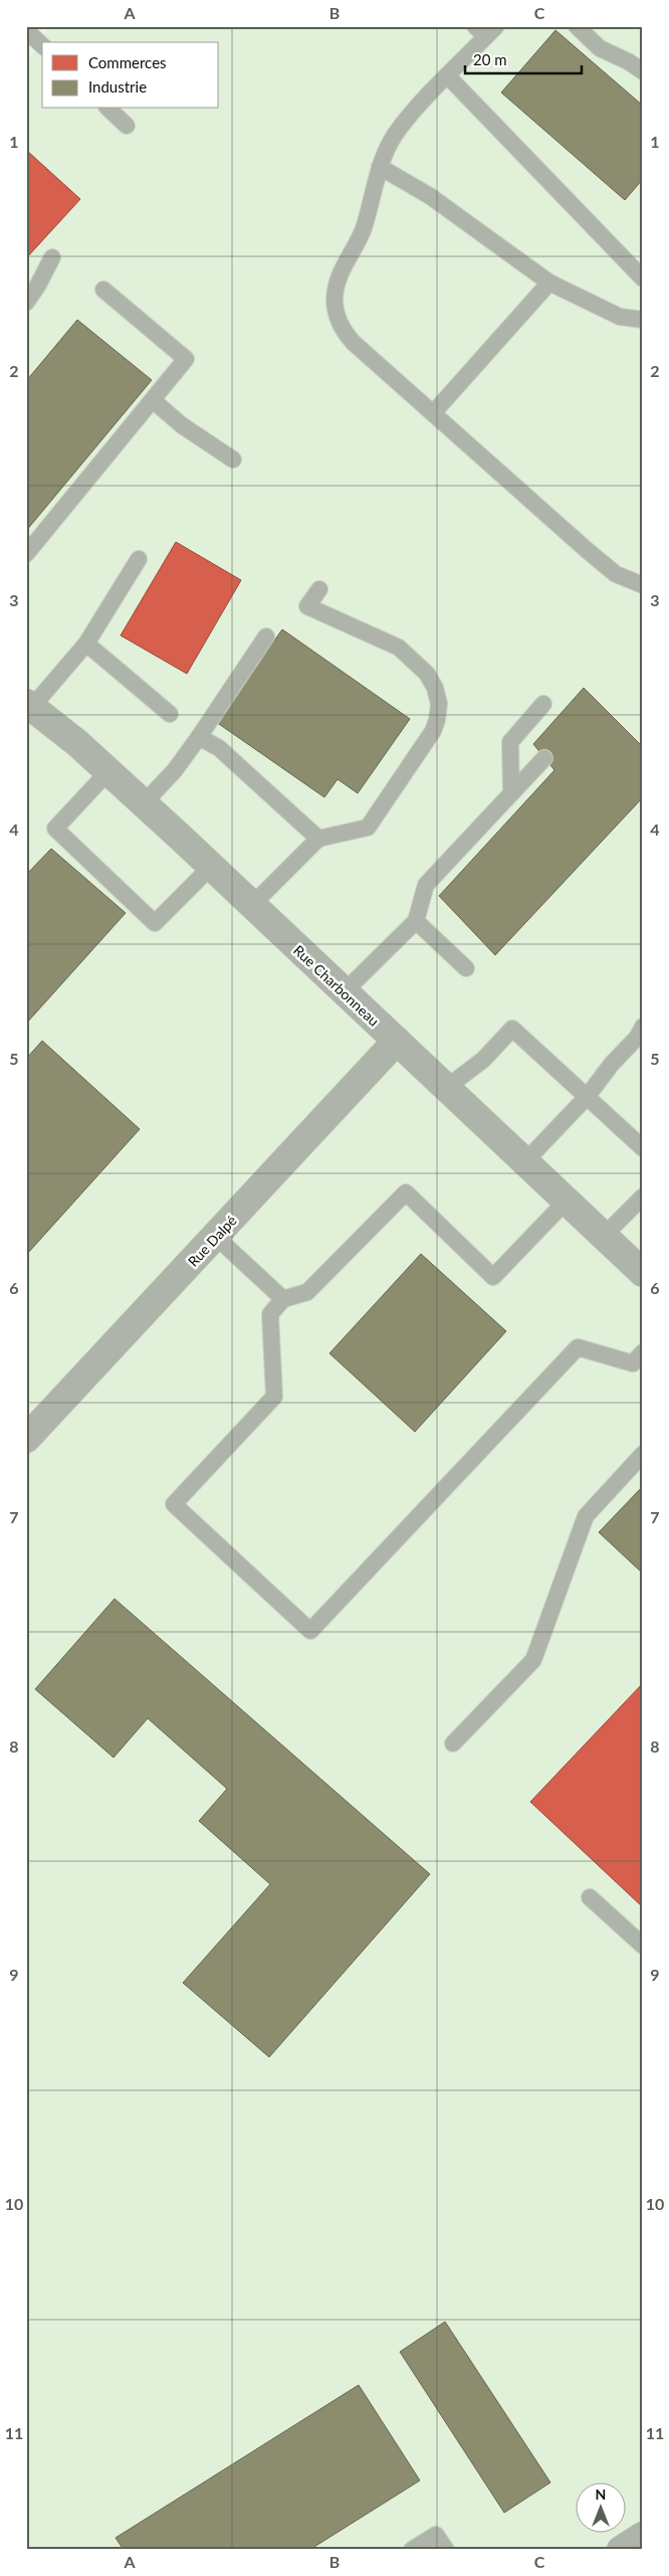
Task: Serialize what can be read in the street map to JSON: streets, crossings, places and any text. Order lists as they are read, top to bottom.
{
  "streets": {
    "street": ["Rue Charbonneau", "Rue Dalpé"]
  },
  "crossings": [
    ["Rue Charbonneau", "Rue Dalpé"]
  ],
  "legend": ["Commerces", "Industrie"],
  "scale_bar": "20 m",
  "north": "top",
  "grid": {
    "columns": ["A", "B", "C"],
    "rows": [
      "1",
      "2",
      "3",
      "4",
      "5",
      "6",
      "7",
      "8",
      "9",
      "10",
      "11"
    ]
  }
}
